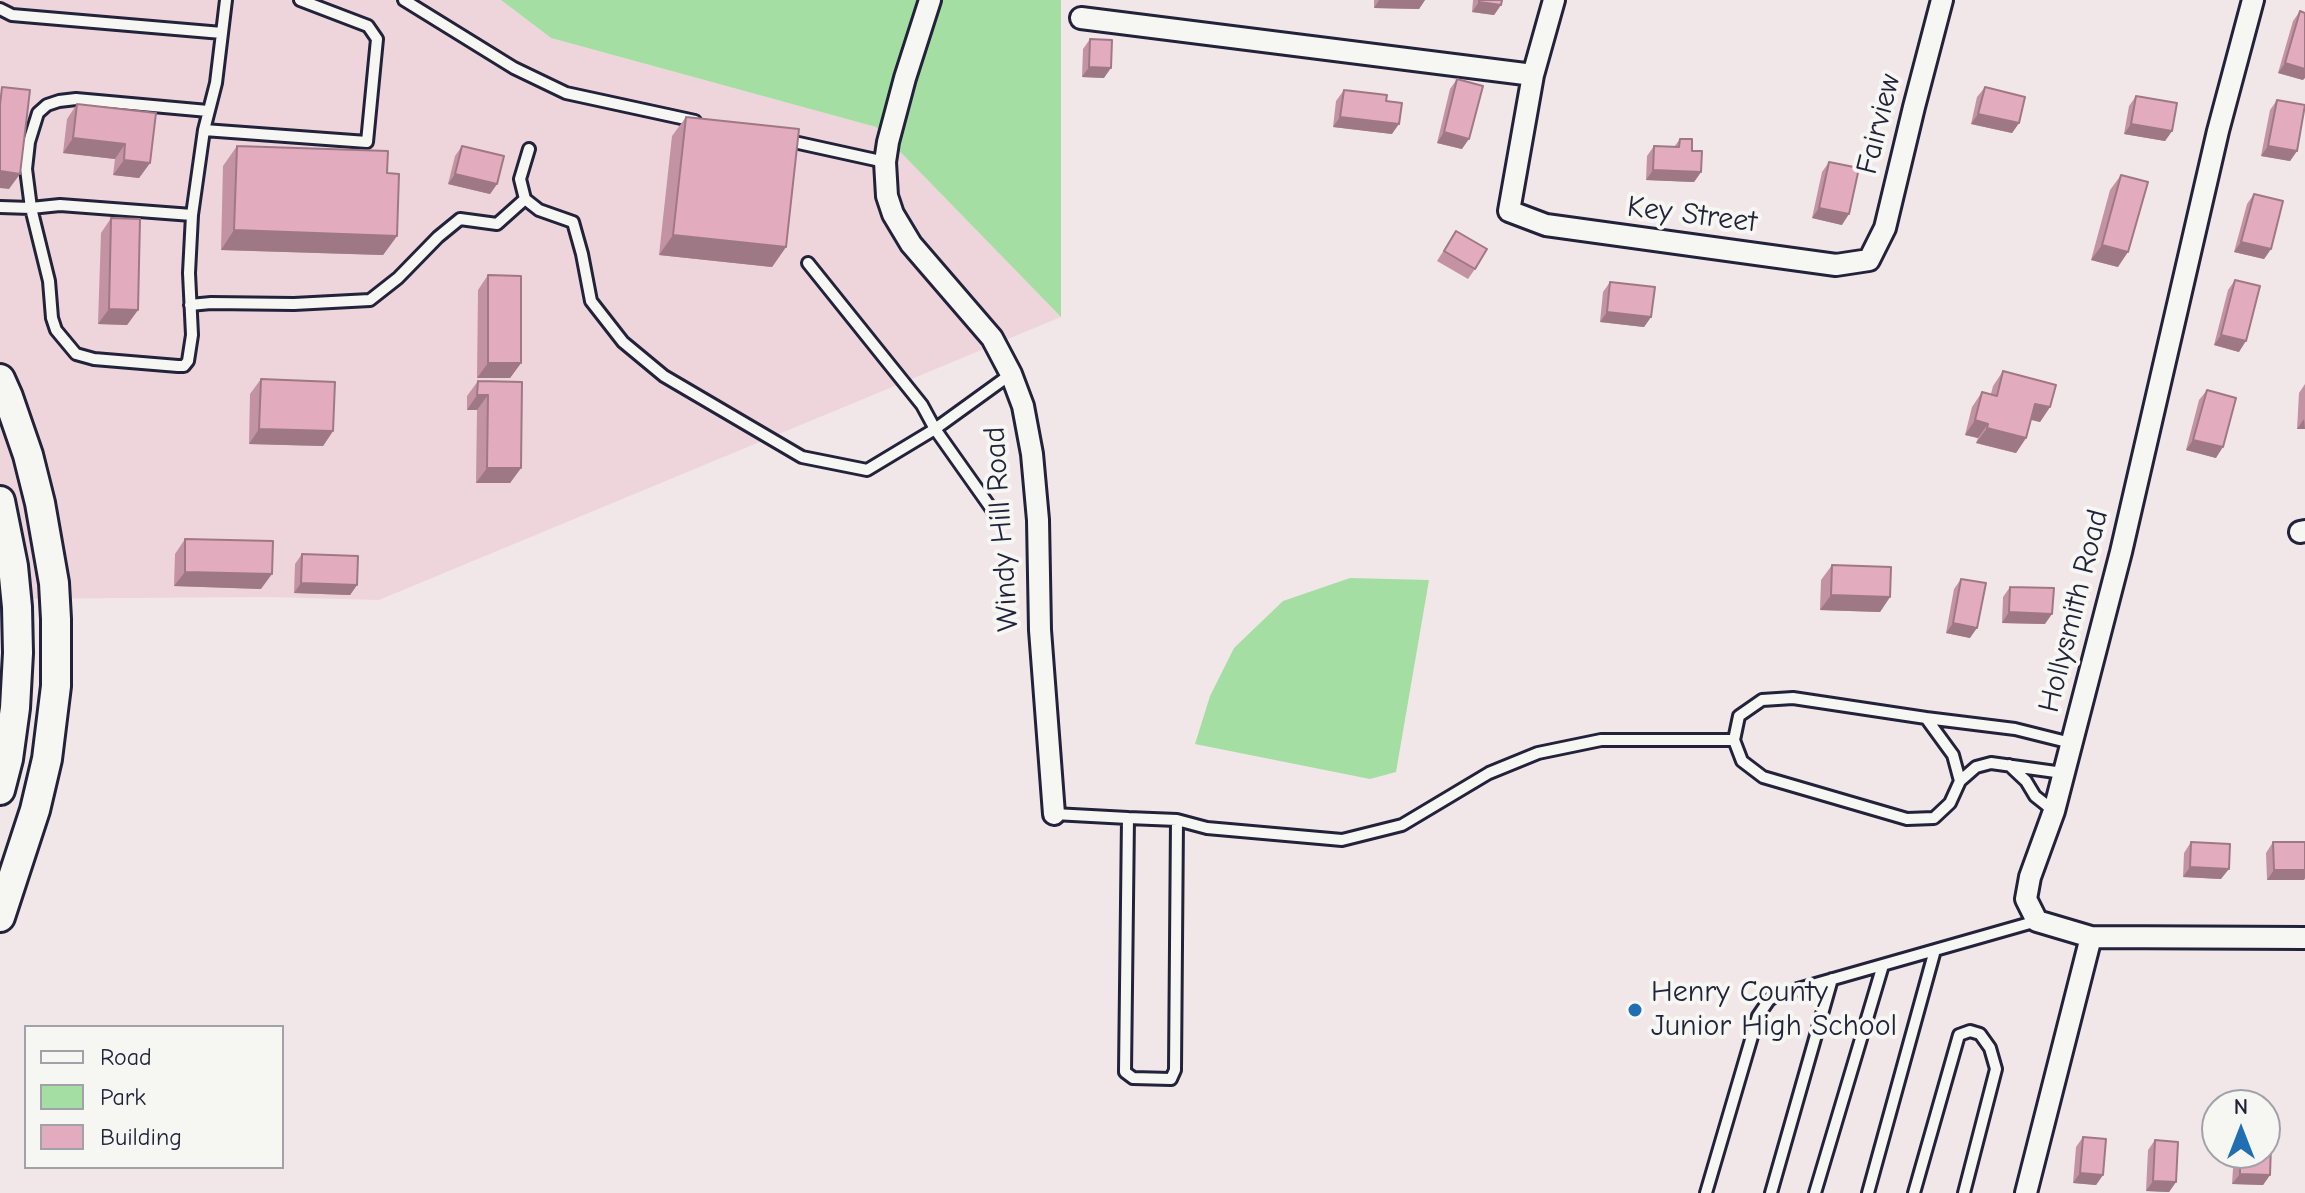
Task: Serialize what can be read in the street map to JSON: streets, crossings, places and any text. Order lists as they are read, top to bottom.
{
  "streets": {
    "street": [
      "Fairview",
      "Key Street",
      "Windy Hill Road",
      "Hollysmith Road"
    ]
  },
  "crossings": [
    ["Fairview", "Key Street"]
  ],
  "places": ["Henry County Junior High School"],
  "legend": ["Road", "Park", "Building"],
  "north": "top"
}
